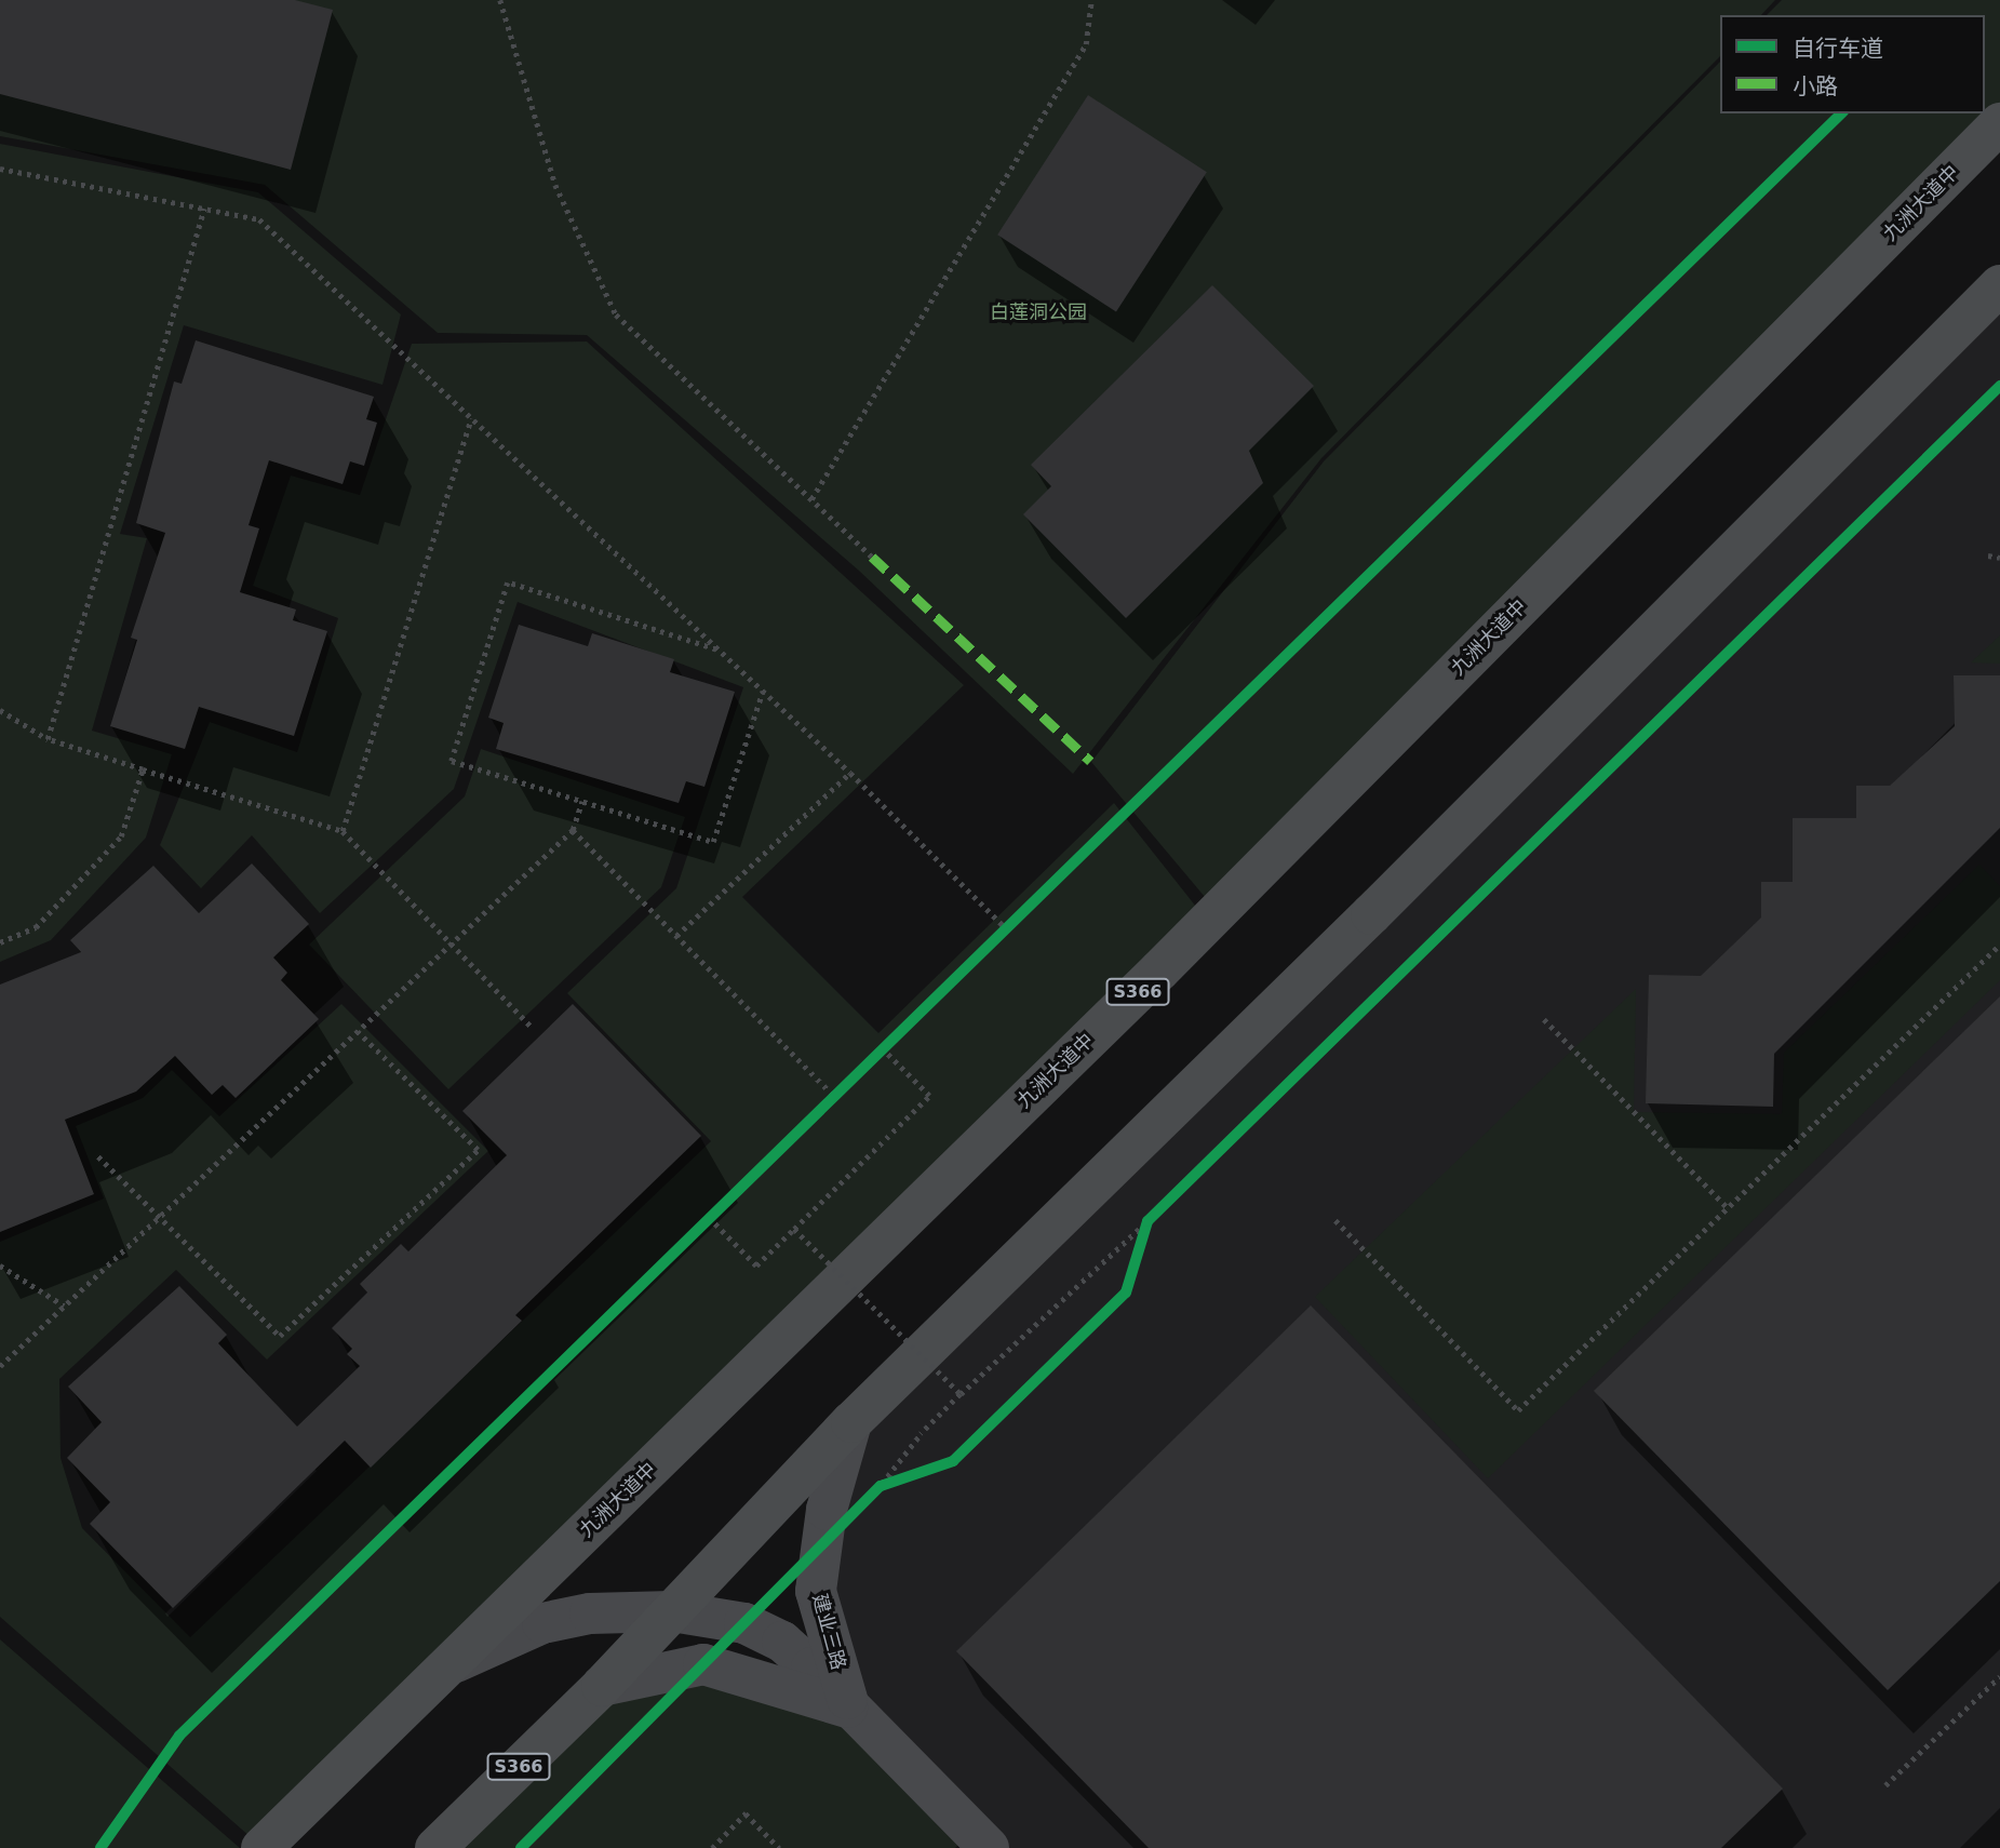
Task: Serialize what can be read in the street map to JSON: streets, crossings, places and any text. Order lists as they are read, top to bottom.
{
  "streets": {
    "main road": ["九洲大道中", "S366"],
    "street": ["建业三路"]
  },
  "crossings": [
    ["S366", "建业三路"]
  ],
  "parks": ["白莲洞公园"],
  "legend": ["自行车道", "小路"]
}
